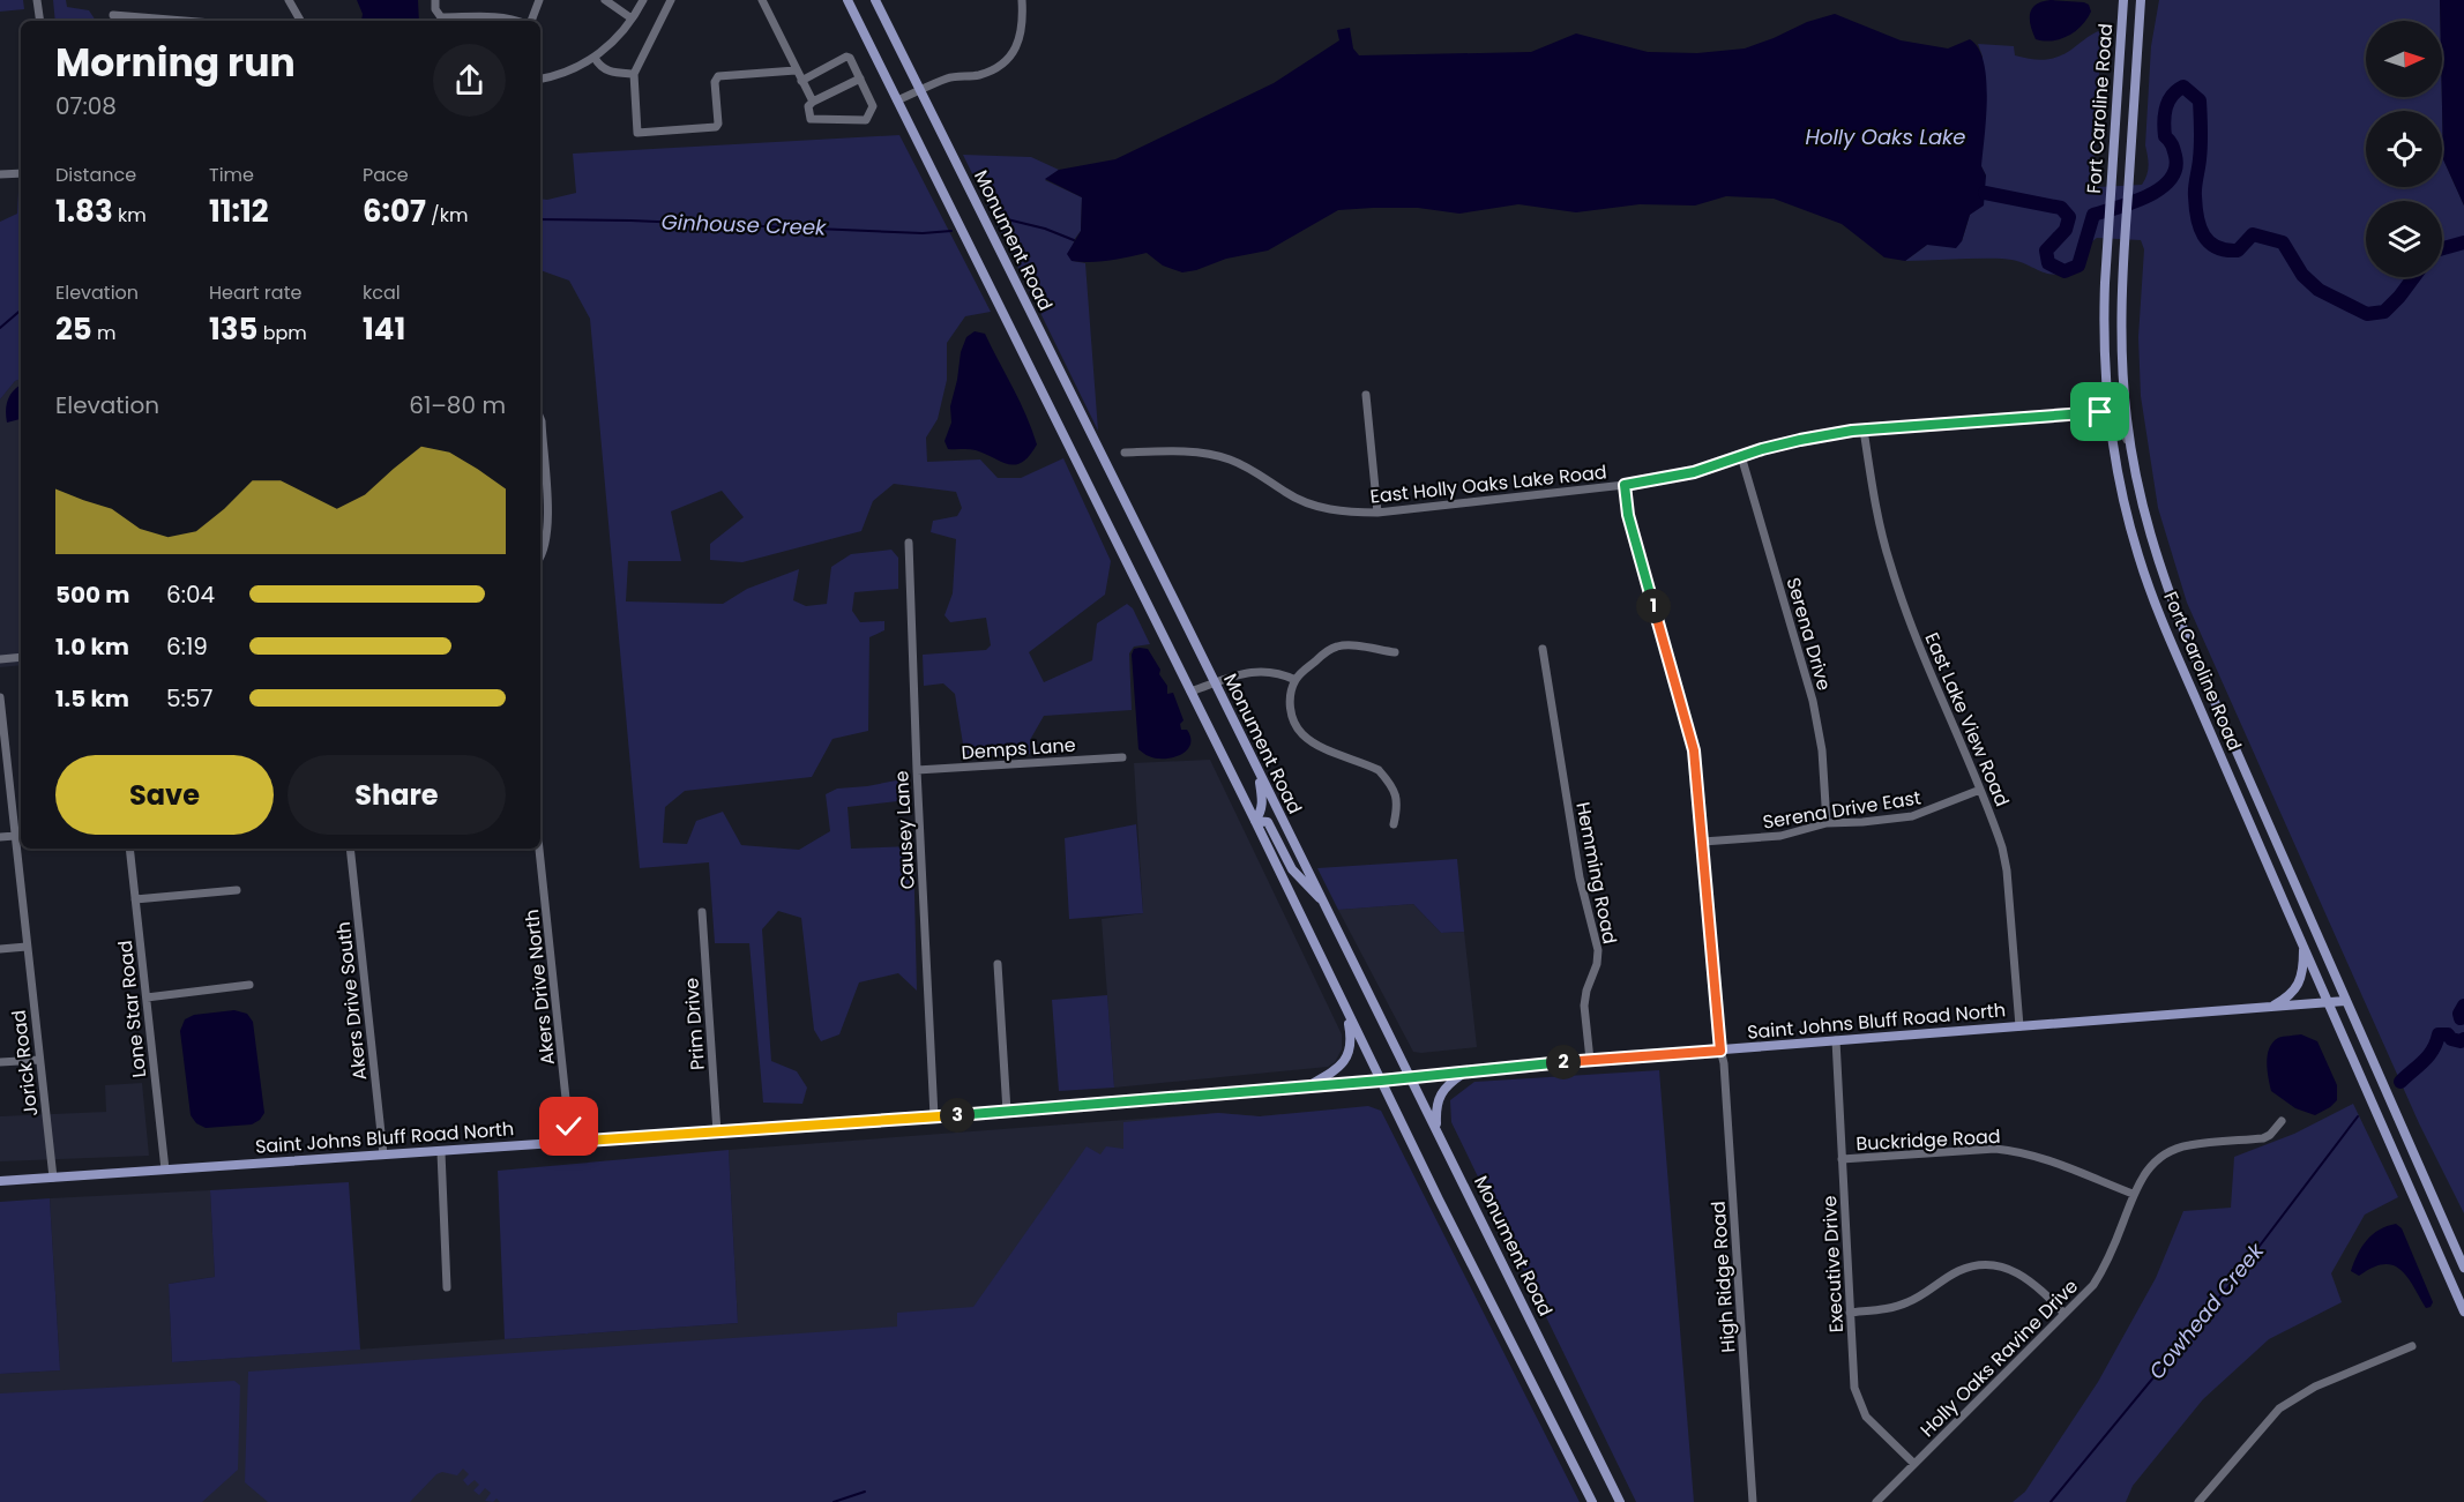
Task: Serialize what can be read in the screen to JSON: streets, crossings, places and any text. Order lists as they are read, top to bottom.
{
  "streets": {
    "main road": ["Fort Caroline Road", "Monument Road", "Saint Johns Bluff Road North"],
    "street": [
      "East Holly Oaks Lake Road",
      "Serena Drive",
      "East Lake View Road",
      "Demps Lane",
      "Serena Drive East",
      "Causey Lane",
      "Hemming Road",
      "Akers Drive North",
      "Akers Drive South",
      "Lone Star Road",
      "Prim Drive",
      "Jorick Road",
      "Buckridge Road",
      "Executive Drive",
      "High Ridge Road",
      "Holly Oaks Ravine Drive"
    ]
  },
  "crossings": [
    ["Fort Caroline Road", "East Holly Oaks Lake Road"],
    ["Fort Caroline Road", "Saint Johns Bluff Road North"],
    ["Monument Road", "Saint Johns Bluff Road North"],
    ["East Holly Oaks Lake Road", "Serena Drive"],
    ["East Holly Oaks Lake Road", "East Lake View Road"],
    ["East Holly Oaks Lake Road", "High Ridge Road"],
    ["Serena Drive", "Serena Drive East"],
    ["East Lake View Road", "Serena Drive East"],
    ["East Lake View Road", "Saint Johns Bluff Road North"],
    ["Demps Lane", "Causey Lane"],
    ["Serena Drive East", "High Ridge Road"],
    ["Causey Lane", "Saint Johns Bluff Road North"],
    ["Hemming Road", "Saint Johns Bluff Road North"],
    ["Akers Drive North", "Saint Johns Bluff Road North"],
    ["Akers Drive South", "Saint Johns Bluff Road North"],
    ["Lone Star Road", "Saint Johns Bluff Road North"],
    ["Saint Johns Bluff Road North", "Prim Drive"],
    ["Saint Johns Bluff Road North", "Jorick Road"],
    ["Saint Johns Bluff Road North", "Executive Drive"],
    ["Saint Johns Bluff Road North", "High Ridge Road"],
    ["Buckridge Road", "Executive Drive"],
    ["Buckridge Road", "Holly Oaks Ravine Drive"],
    ["Executive Drive", "Holly Oaks Ravine Drive"]
  ],
  "water": ["Holly Oaks Lake", "Ginhouse Creek", "Cowhead Creek"],
  "north": "right",
  "page": {
    "heading": ["Morning run", "07:08"],
    "stats": [
      ["Distance", "1.83 km"],
      ["Time", "11:12"],
      ["Pace", "6:07 /km"],
      ["Elevation", "25 m"],
      ["Heart rate", "135 bpm"],
      ["kcal", "141"]
    ],
    "chart": ["Elevation", "61–80 m"],
    "list": [
      {
        "name": "500 m",
        "note": "6:04"
      },
      {
        "name": "1.0 km",
        "note": "6:19"
      },
      {
        "name": "1.5 km",
        "note": "5:57"
      }
    ],
    "pins": ["1", "2", "3"],
    "buttons": ["Save", "Share"]
  }
}
